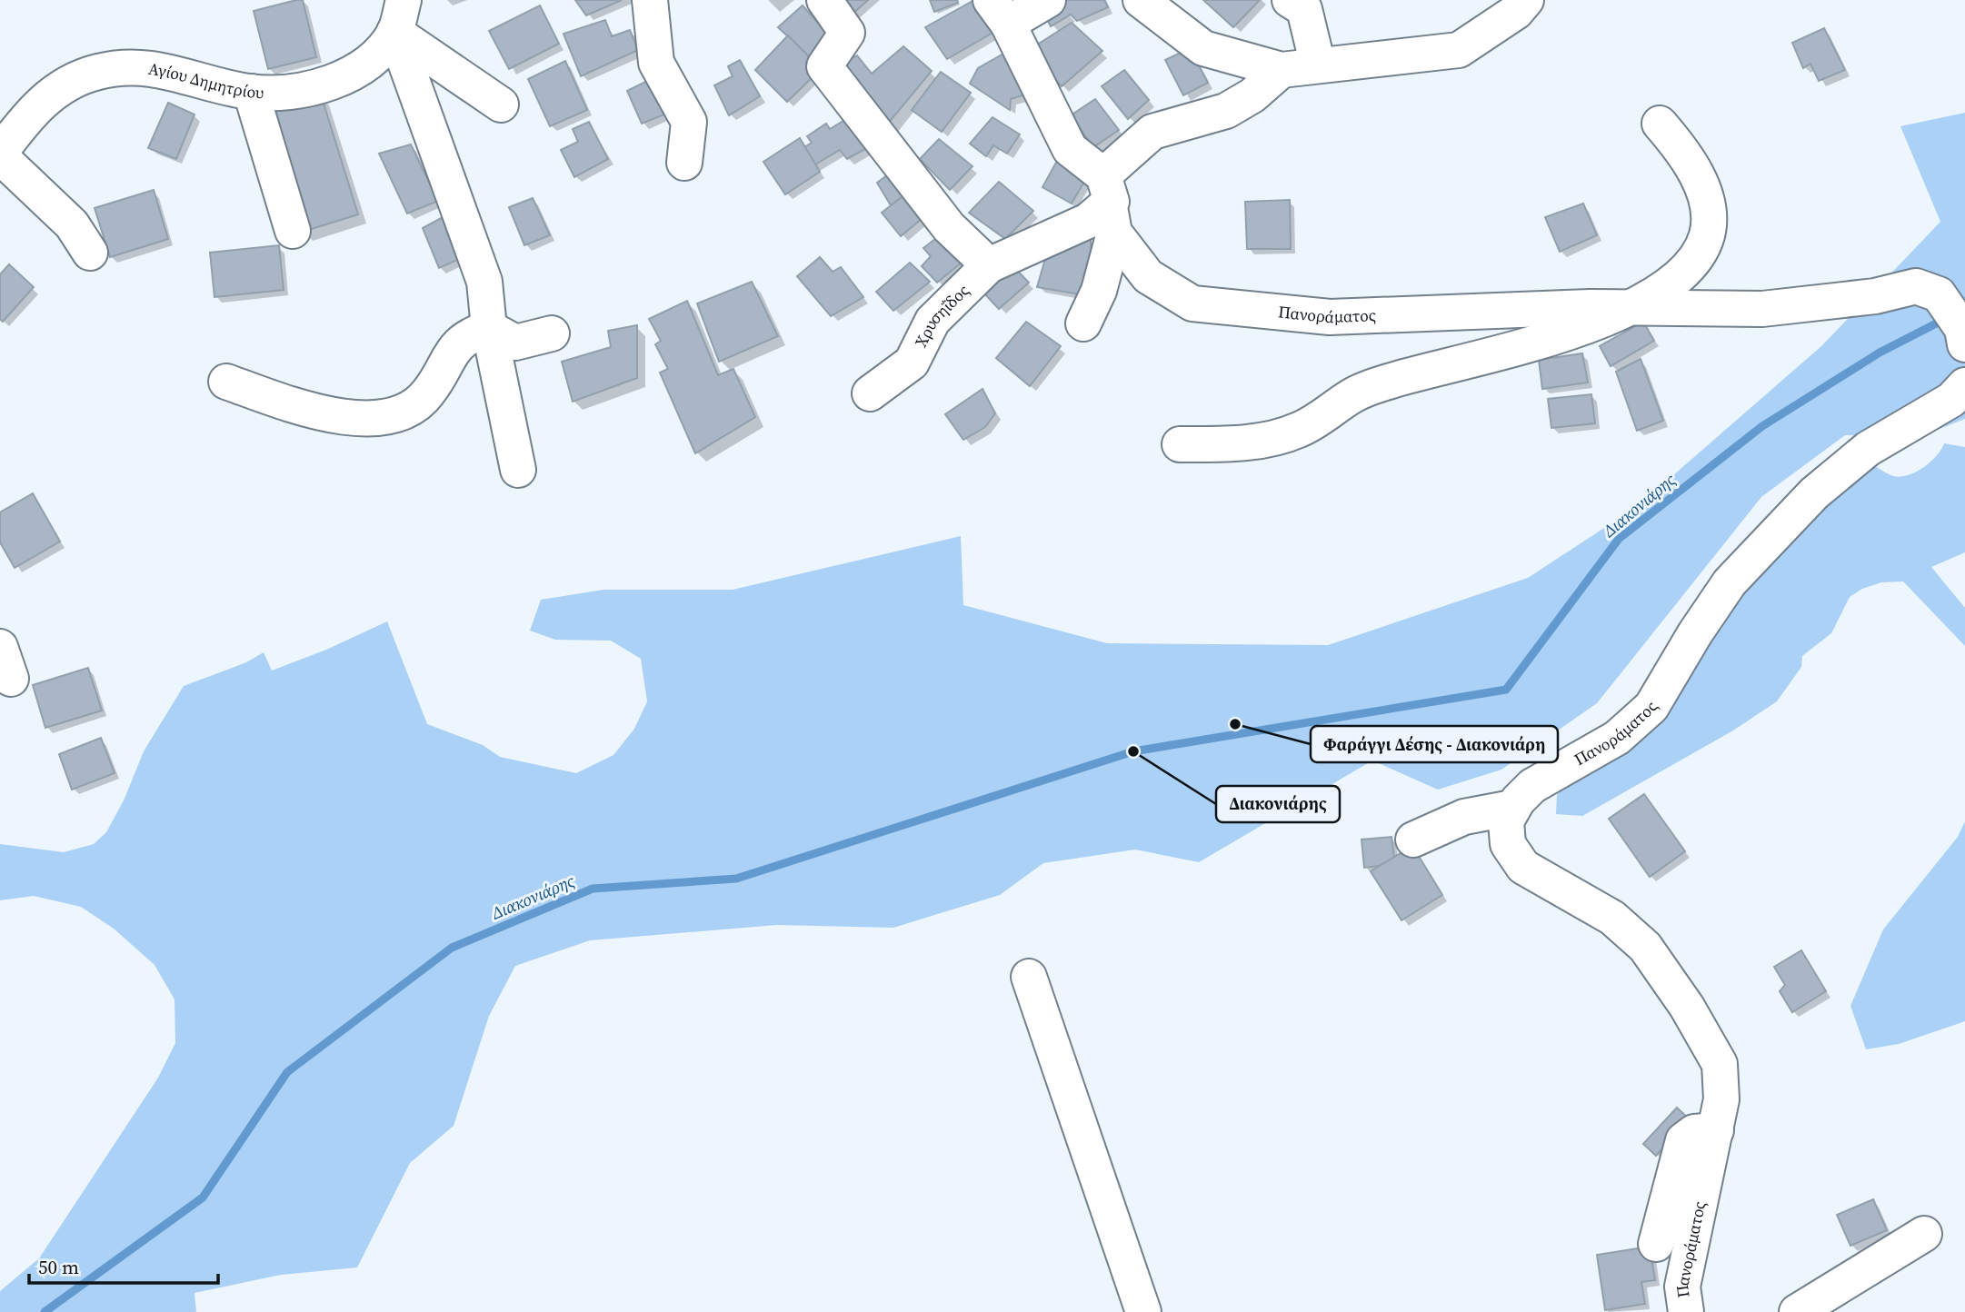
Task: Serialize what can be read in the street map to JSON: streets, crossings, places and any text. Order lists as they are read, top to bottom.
{
  "streets": {
    "street": ["Αγίου Δημητρίου", "Πανοράματος", "Χρυσηΐδος"]
  },
  "crossings": [
    ["Πανοράματος", "Χρυσηΐδος"]
  ],
  "water": ["Διακονιάρης"],
  "places": ["Φαράγγι Δέσης - Διακονιάρη", "Διακονιάρης"],
  "scale_bar": "50 m"
}
